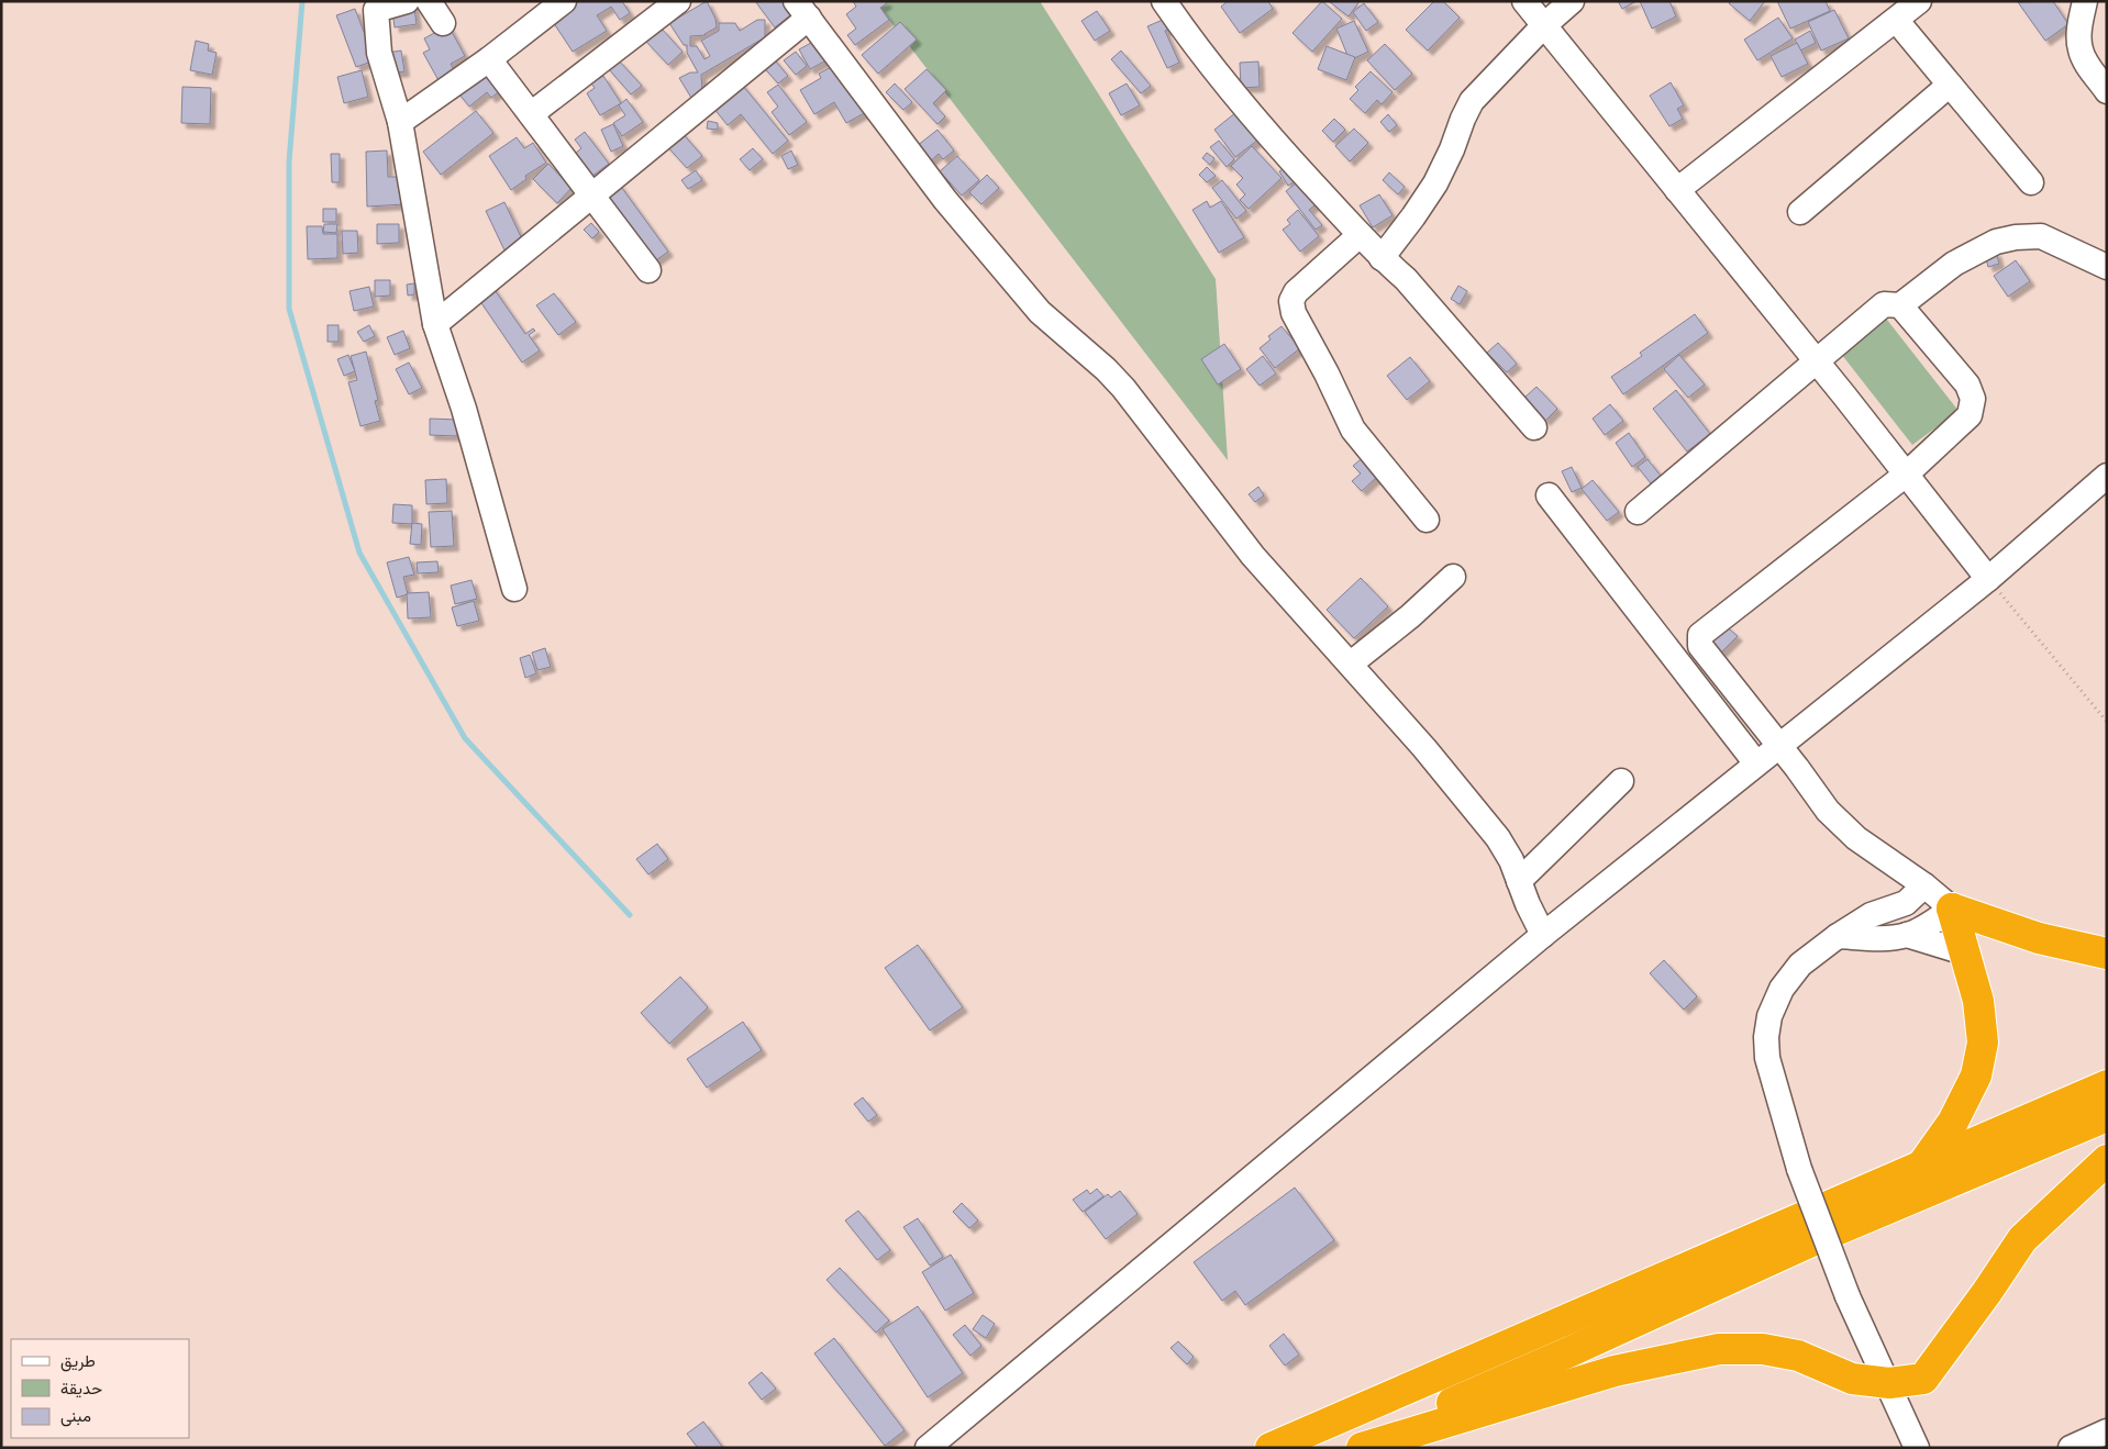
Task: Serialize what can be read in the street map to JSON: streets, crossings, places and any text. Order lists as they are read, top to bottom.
{
  "legend": ["طريق", "حديقة", "مبنى"]
}
